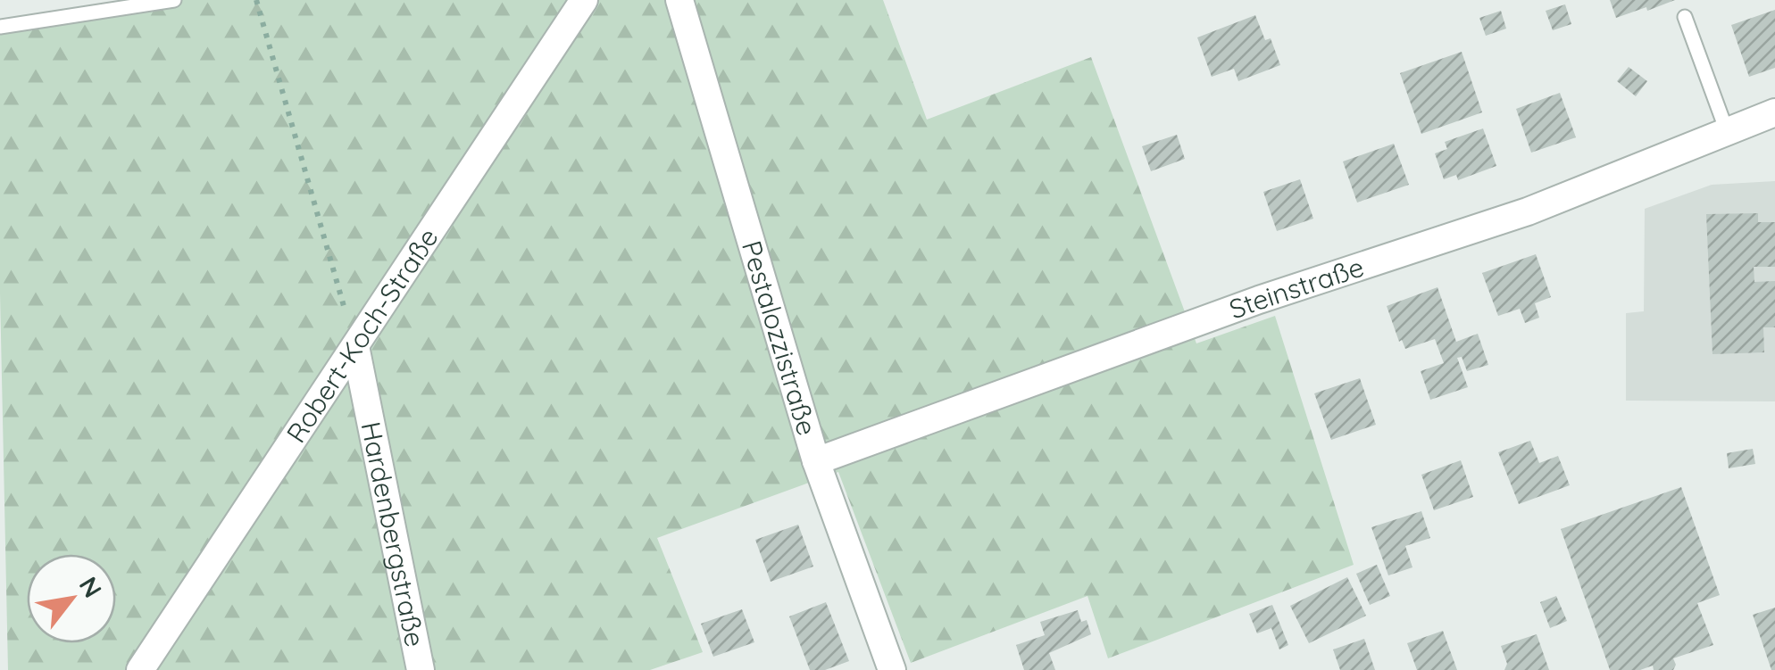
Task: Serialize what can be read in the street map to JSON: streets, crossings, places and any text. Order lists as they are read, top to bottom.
{
  "streets": {
    "street": [
      "Steinstraße",
      "Robert-Koch-Straße",
      "Pestalozzistraße",
      "Hardenbergstraße"
    ]
  },
  "crossings": [
    ["Steinstraße", "Pestalozzistraße"],
    ["Robert-Koch-Straße", "Hardenbergstraße"]
  ],
  "north": "top right"
}
